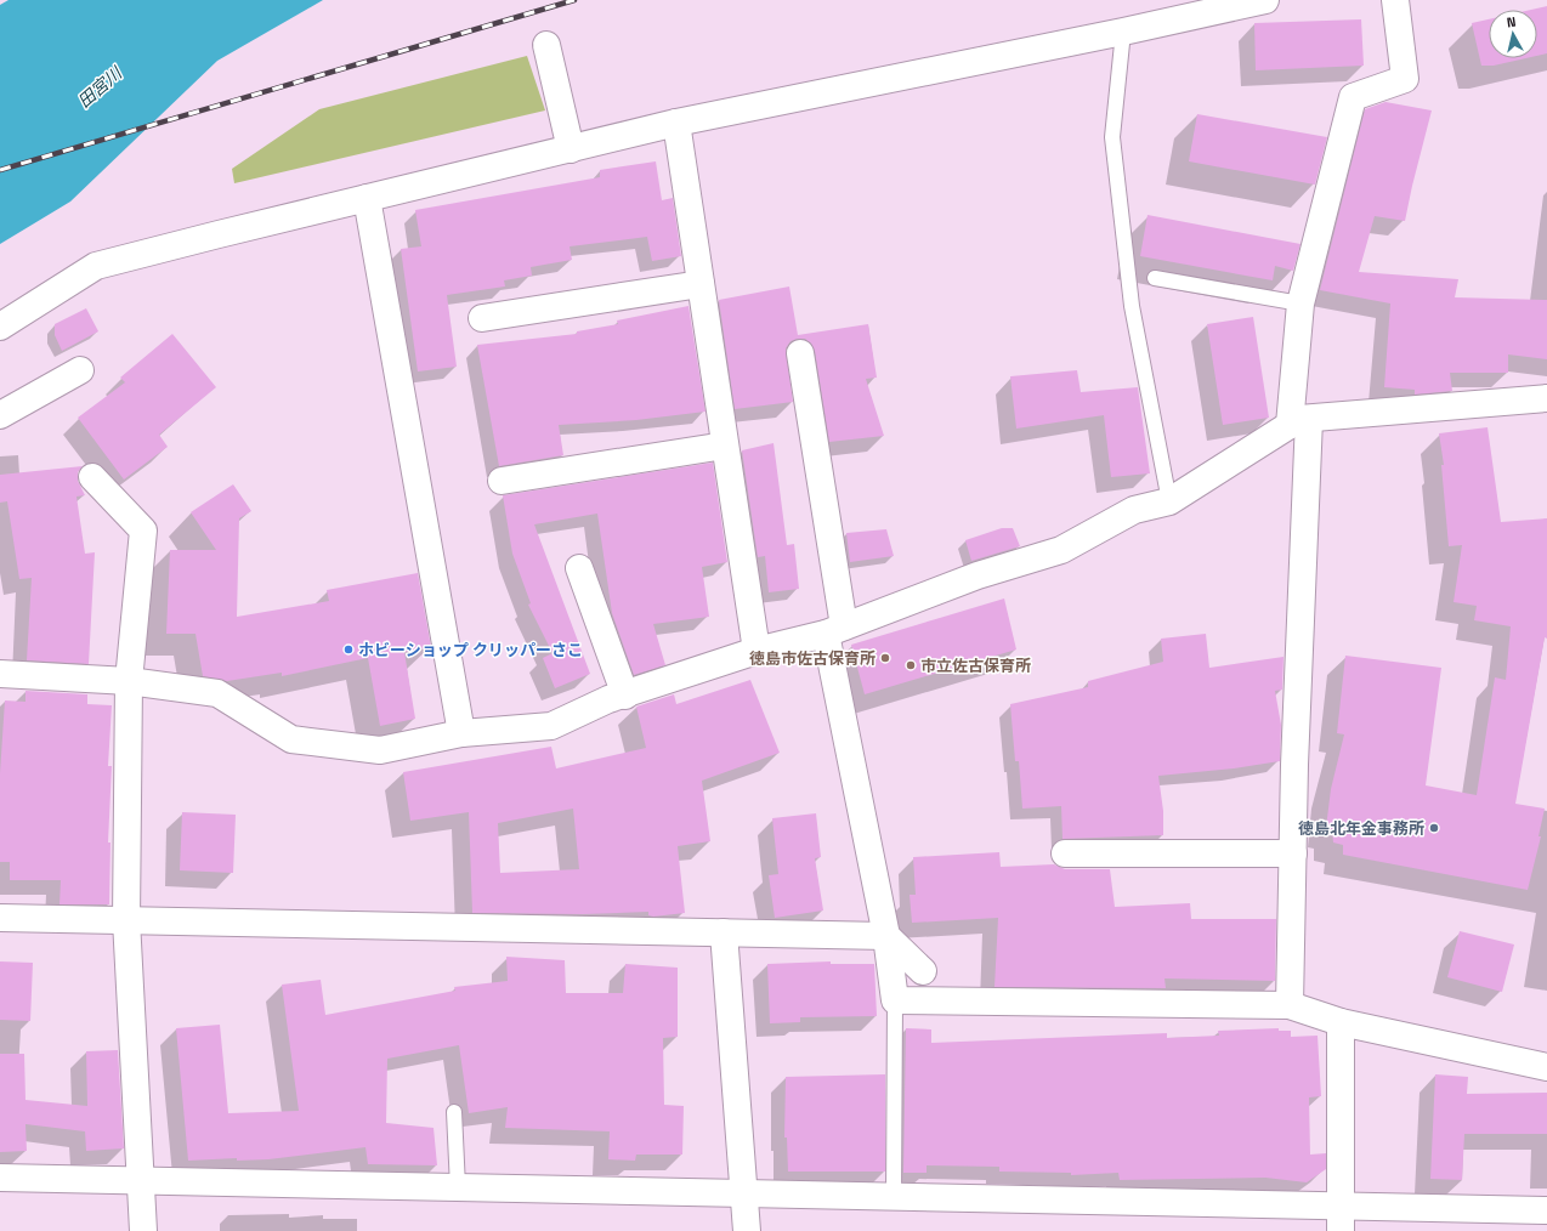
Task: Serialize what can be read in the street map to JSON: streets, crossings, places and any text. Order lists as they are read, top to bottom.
{
  "water": ["田宮川"],
  "places": [
    "ホビーショップ クリッパーさこ",
    "徳島市佐古保育所",
    "市立佐古保育所",
    "徳島北年金事務所"
  ],
  "north": "top"
}
